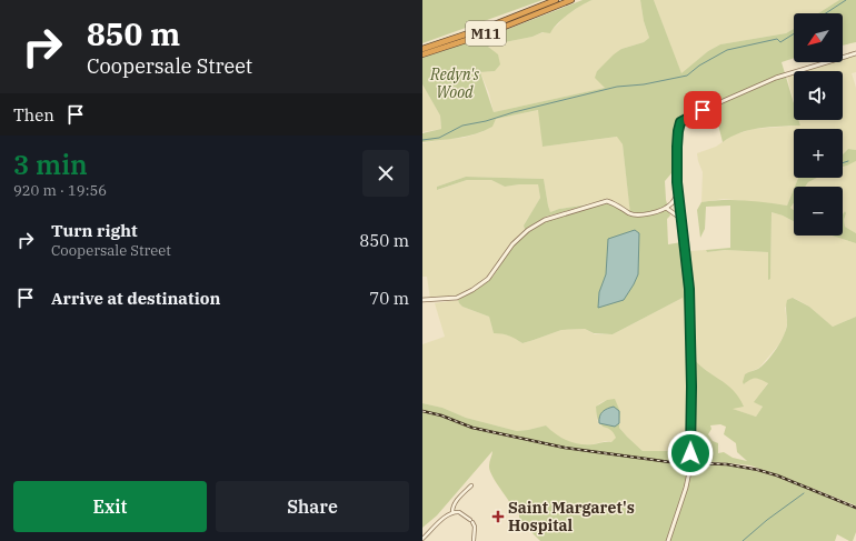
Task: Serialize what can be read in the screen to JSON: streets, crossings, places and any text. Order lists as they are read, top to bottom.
{
  "streets": {
    "highway": ["M11"]
  },
  "parks": ["Redyn's Wood"],
  "places": {
    "health": ["Saint Margaret's Hospital"]
  },
  "north": "bottom left",
  "page": {
    "turn": ["850 m", "Coopersale Street"],
    "map_buttons": ["+", "−"],
    "then": "Then",
    "heading": ["3 min", "920 m · 19:56"],
    "list": [
      {
        "name": "Turn right",
        "note": "Coopersale Street",
        "value": "850 m"
      },
      {
        "name": "Arrive at destination",
        "value": "70 m"
      }
    ],
    "buttons": ["Exit", "Share"]
  }
}
